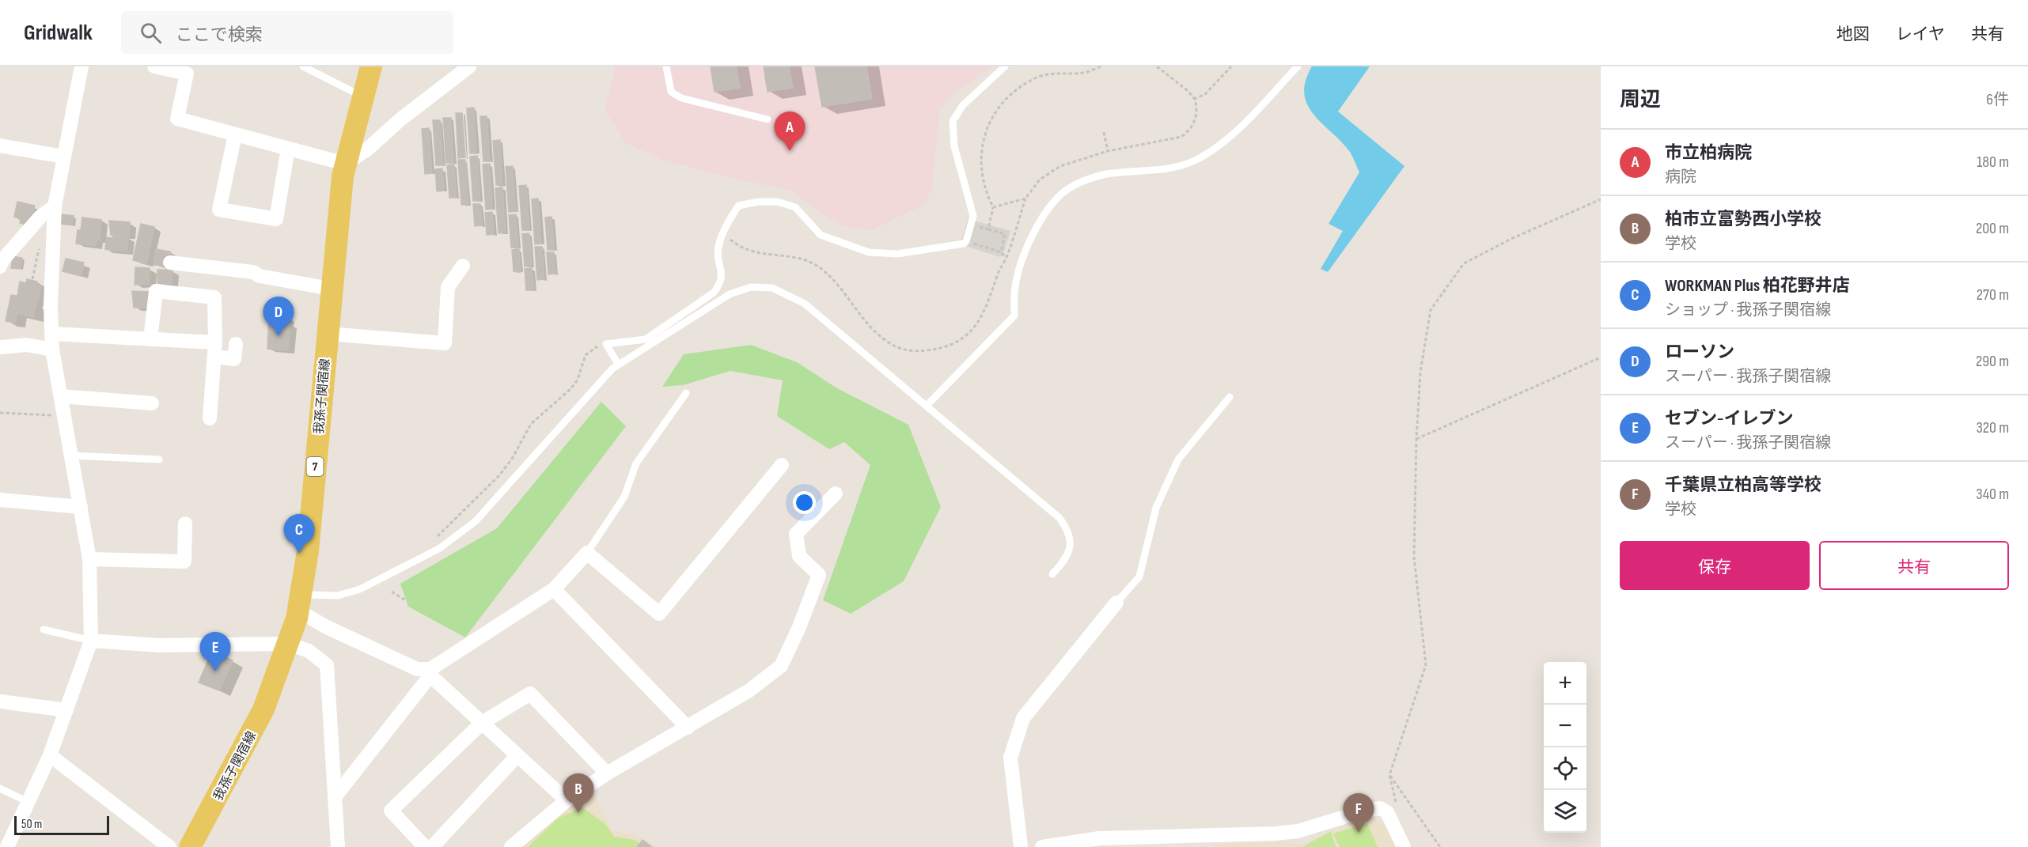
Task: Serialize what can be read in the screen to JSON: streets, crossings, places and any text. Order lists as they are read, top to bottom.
{
  "streets": {
    "main road": ["我孫子関宿線", "7"]
  },
  "scale_bar": "50 m",
  "page": {
    "header": "Gridwalk",
    "search": "ここで検索",
    "nav": ["地図", "レイヤ", "共有"],
    "heading": ["周辺", "6件"],
    "pins": [
      "A",
      "D",
      "C",
      "E",
      "B",
      "F"
    ],
    "list": [
      {
        "mark": "A",
        "name": "市立柏病院",
        "note": "病院",
        "value": "180 m"
      },
      {
        "mark": "B",
        "name": "柏市立富勢西小学校",
        "note": "学校",
        "value": "200 m"
      },
      {
        "mark": "C",
        "name": "WORKMAN Plus 柏花野井店",
        "note": "ショップ · 我孫子関宿線",
        "value": "270 m"
      },
      {
        "mark": "D",
        "name": "ローソン",
        "note": "スーパー · 我孫子関宿線",
        "value": "290 m"
      },
      {
        "mark": "E",
        "name": "セブン-イレブン",
        "note": "スーパー · 我孫子関宿線",
        "value": "320 m"
      },
      {
        "mark": "F",
        "name": "千葉県立柏高等学校",
        "note": "学校",
        "value": "340 m"
      }
    ],
    "buttons": ["保存", "共有"],
    "map_buttons": ["+", "−"],
    "scale": "50 m"
  }
}
